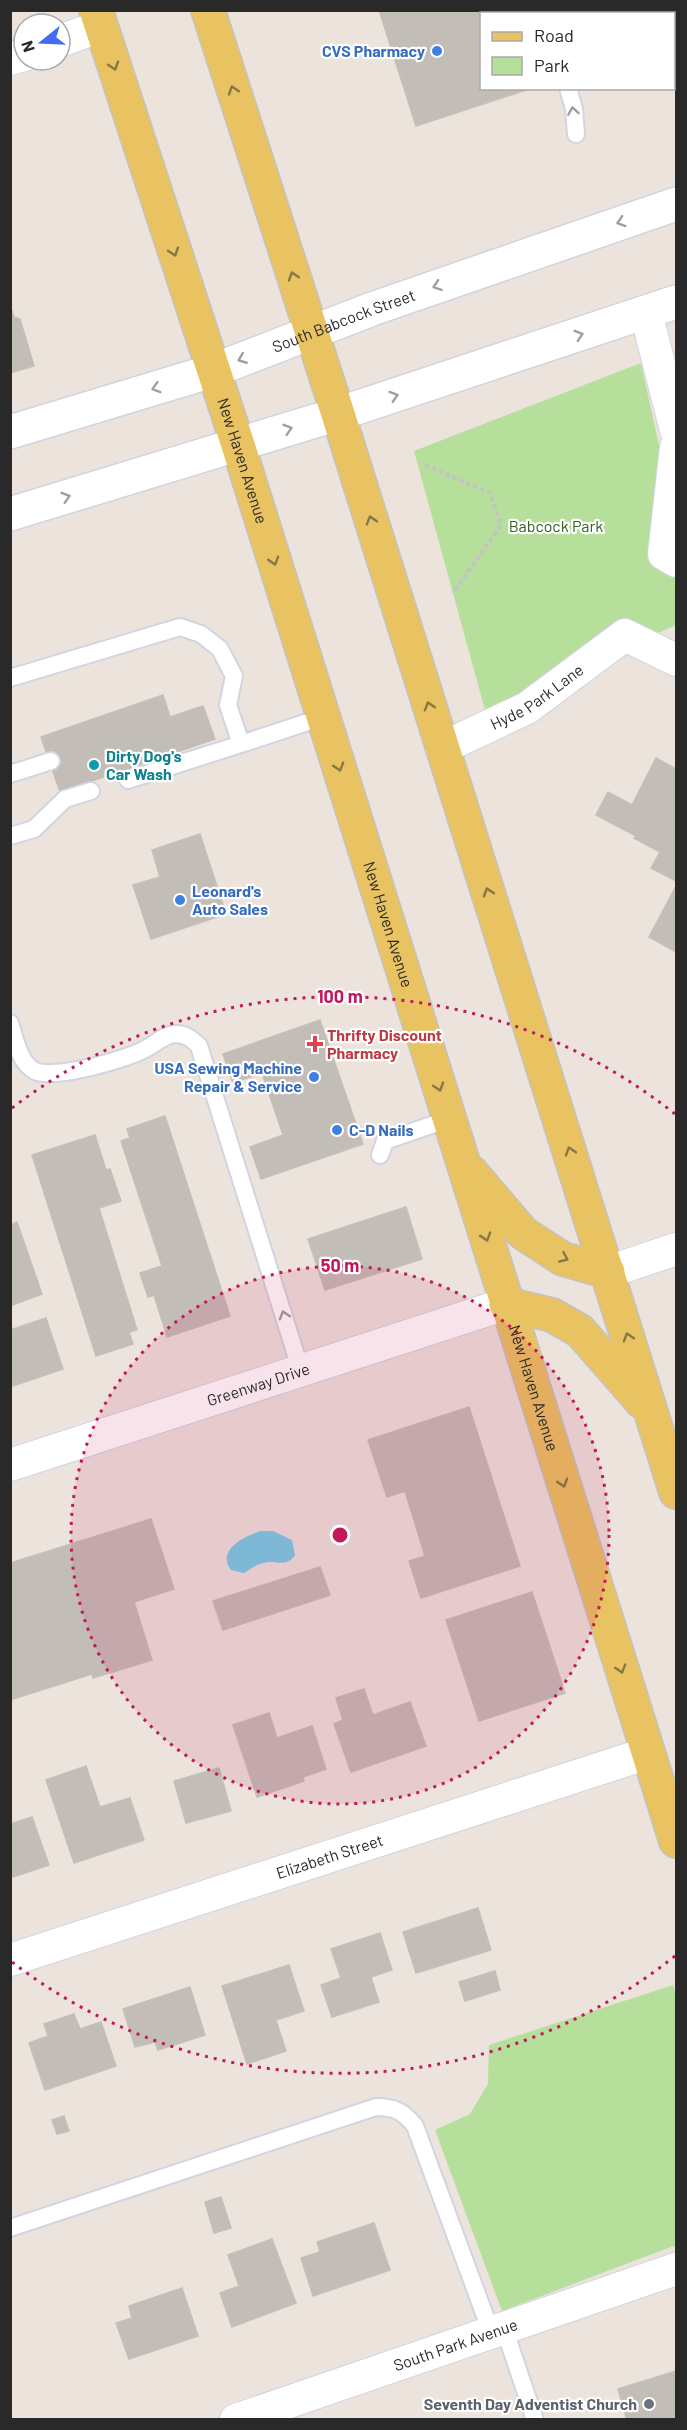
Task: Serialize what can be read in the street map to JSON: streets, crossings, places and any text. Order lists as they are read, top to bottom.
{
  "streets": {
    "main road": ["South Babcock Street", "New Haven Avenue"],
    "street": [
      "Hyde Park Lane",
      "Greenway Drive",
      "Elizabeth Street",
      "South Park Avenue"
    ]
  },
  "crossings": [
    ["South Babcock Street", "New Haven Avenue"],
    ["New Haven Avenue", "Greenway Drive"],
    ["New Haven Avenue", "Elizabeth Street"]
  ],
  "parks": ["Babcock Park"],
  "places": {
    "other": [
      "CVS Pharmacy",
      "Dirty Dog's Car Wash",
      "Leonard's Auto Sales",
      "USA Sewing Machine Repair & Service",
      "C-D Nails",
      "Seventh Day Adventist Church"
    ],
    "health": ["Thrifty Discount Pharmacy"]
  },
  "legend": ["Road", "Park"],
  "north": "left",
  "rings": ["100 m", "50 m"]
}
